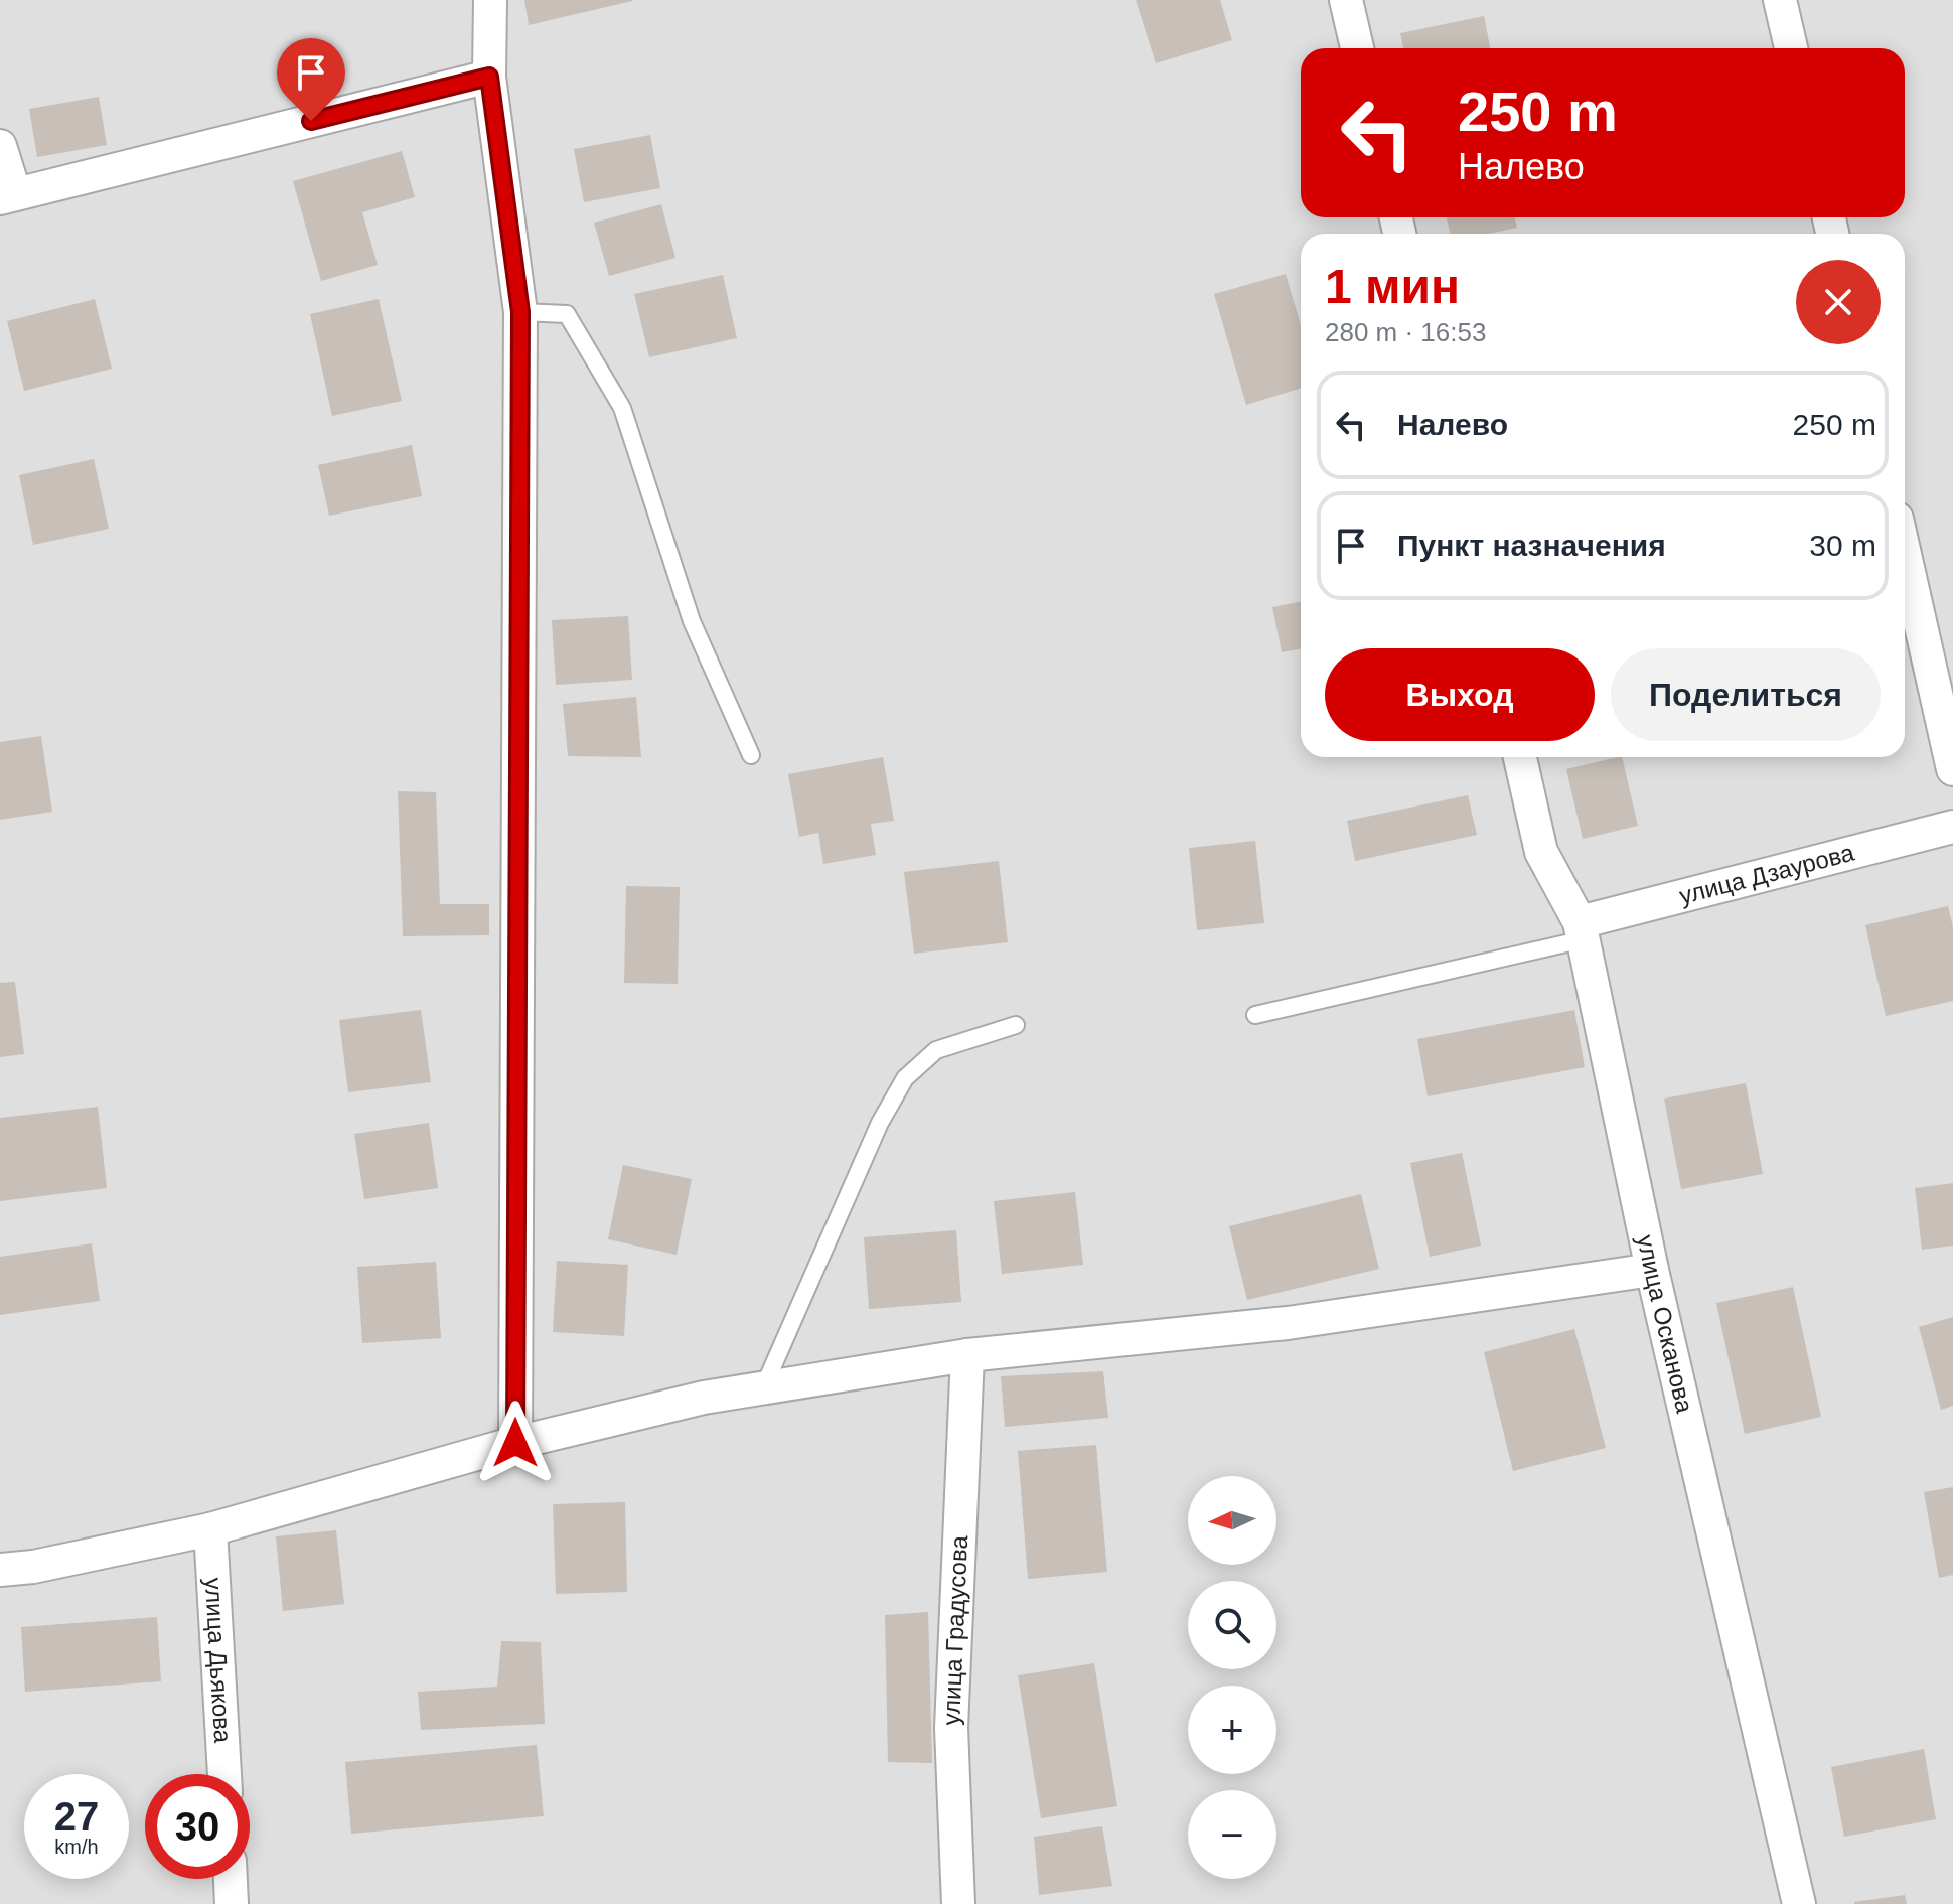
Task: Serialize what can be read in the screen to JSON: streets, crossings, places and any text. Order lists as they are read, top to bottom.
{
  "streets": {
    "street": [
      "улица Дзаурова",
      "улица Осканова",
      "улица Градусова",
      "улица Дьякова"
    ]
  },
  "crossings": [
    ["улица Дзаурова", "улица Осканова"]
  ],
  "north": "left",
  "page": {
    "turn": ["250 m", "Налево"],
    "heading": ["1 мин", "280 m · 16:53"],
    "list": [
      {
        "name": "Налево",
        "value": "250 m"
      },
      {
        "name": "Пункт назначения",
        "value": "30 m"
      }
    ],
    "buttons": ["Выход", "Поделиться"],
    "map_buttons": ["+", "−"],
    "speed": "27 km/h",
    "limit": "30"
  }
}
